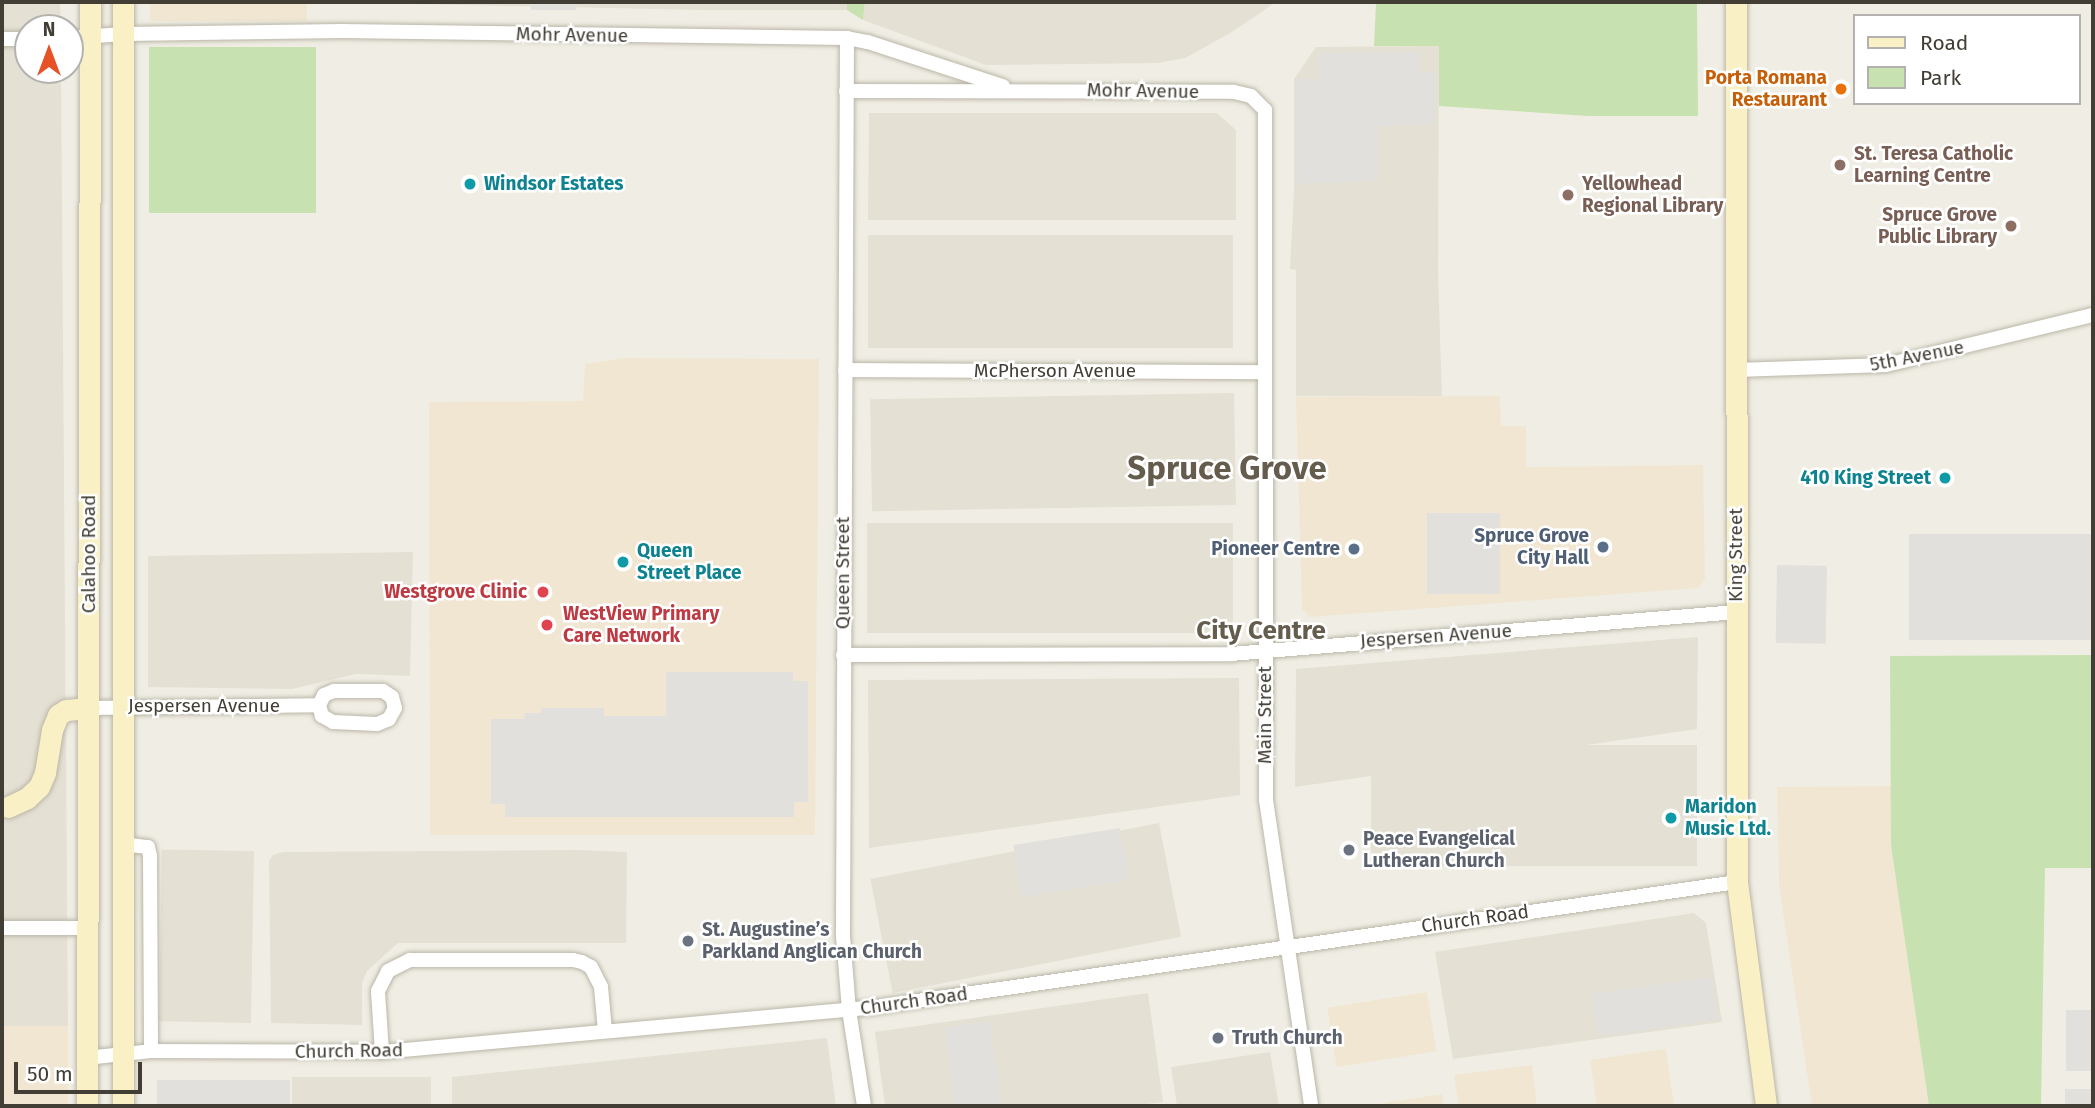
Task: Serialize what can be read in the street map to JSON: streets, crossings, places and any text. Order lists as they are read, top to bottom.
{
  "streets": {
    "main road": ["Calahoo Road", "King Street"],
    "street": [
      "Mohr Avenue",
      "5th Avenue",
      "McPherson Avenue",
      "Queen Street",
      "Jespersen Avenue",
      "Main Street",
      "Church Road"
    ]
  },
  "crossings": [
    ["Mohr Avenue", "Calahoo Road"],
    ["Mohr Avenue", "Queen Street"],
    ["Mohr Avenue", "Main Street"],
    ["5th Avenue", "King Street"],
    ["McPherson Avenue", "Queen Street"],
    ["McPherson Avenue", "Main Street"],
    ["Calahoo Road", "Jespersen Avenue"],
    ["Calahoo Road", "Church Road"],
    ["King Street", "Jespersen Avenue"],
    ["King Street", "Church Road"],
    ["Queen Street", "Jespersen Avenue"],
    ["Queen Street", "Church Road"],
    ["Jespersen Avenue", "Main Street"],
    ["Main Street", "Church Road"]
  ],
  "districts": ["Spruce Grove", "City Centre"],
  "places": [
    "Porta Romana Restaurant",
    "St. Teresa Catholic Learning Centre",
    "Windsor Estates",
    "Yellowhead Regional Library",
    "Spruce Grove Public Library",
    "410 King Street",
    "Spruce Grove City Hall",
    "Pioneer Centre",
    "Queen Street Place",
    "Westgrove Clinic",
    "WestView Primary Care Network",
    "Maridon Music Ltd.",
    "Peace Evangelical Lutheran Church",
    "St. Augustine’s Parkland Anglican Church",
    "Truth Church"
  ],
  "legend": ["Road", "Park"],
  "scale_bar": "50 m",
  "north": "top"
}
